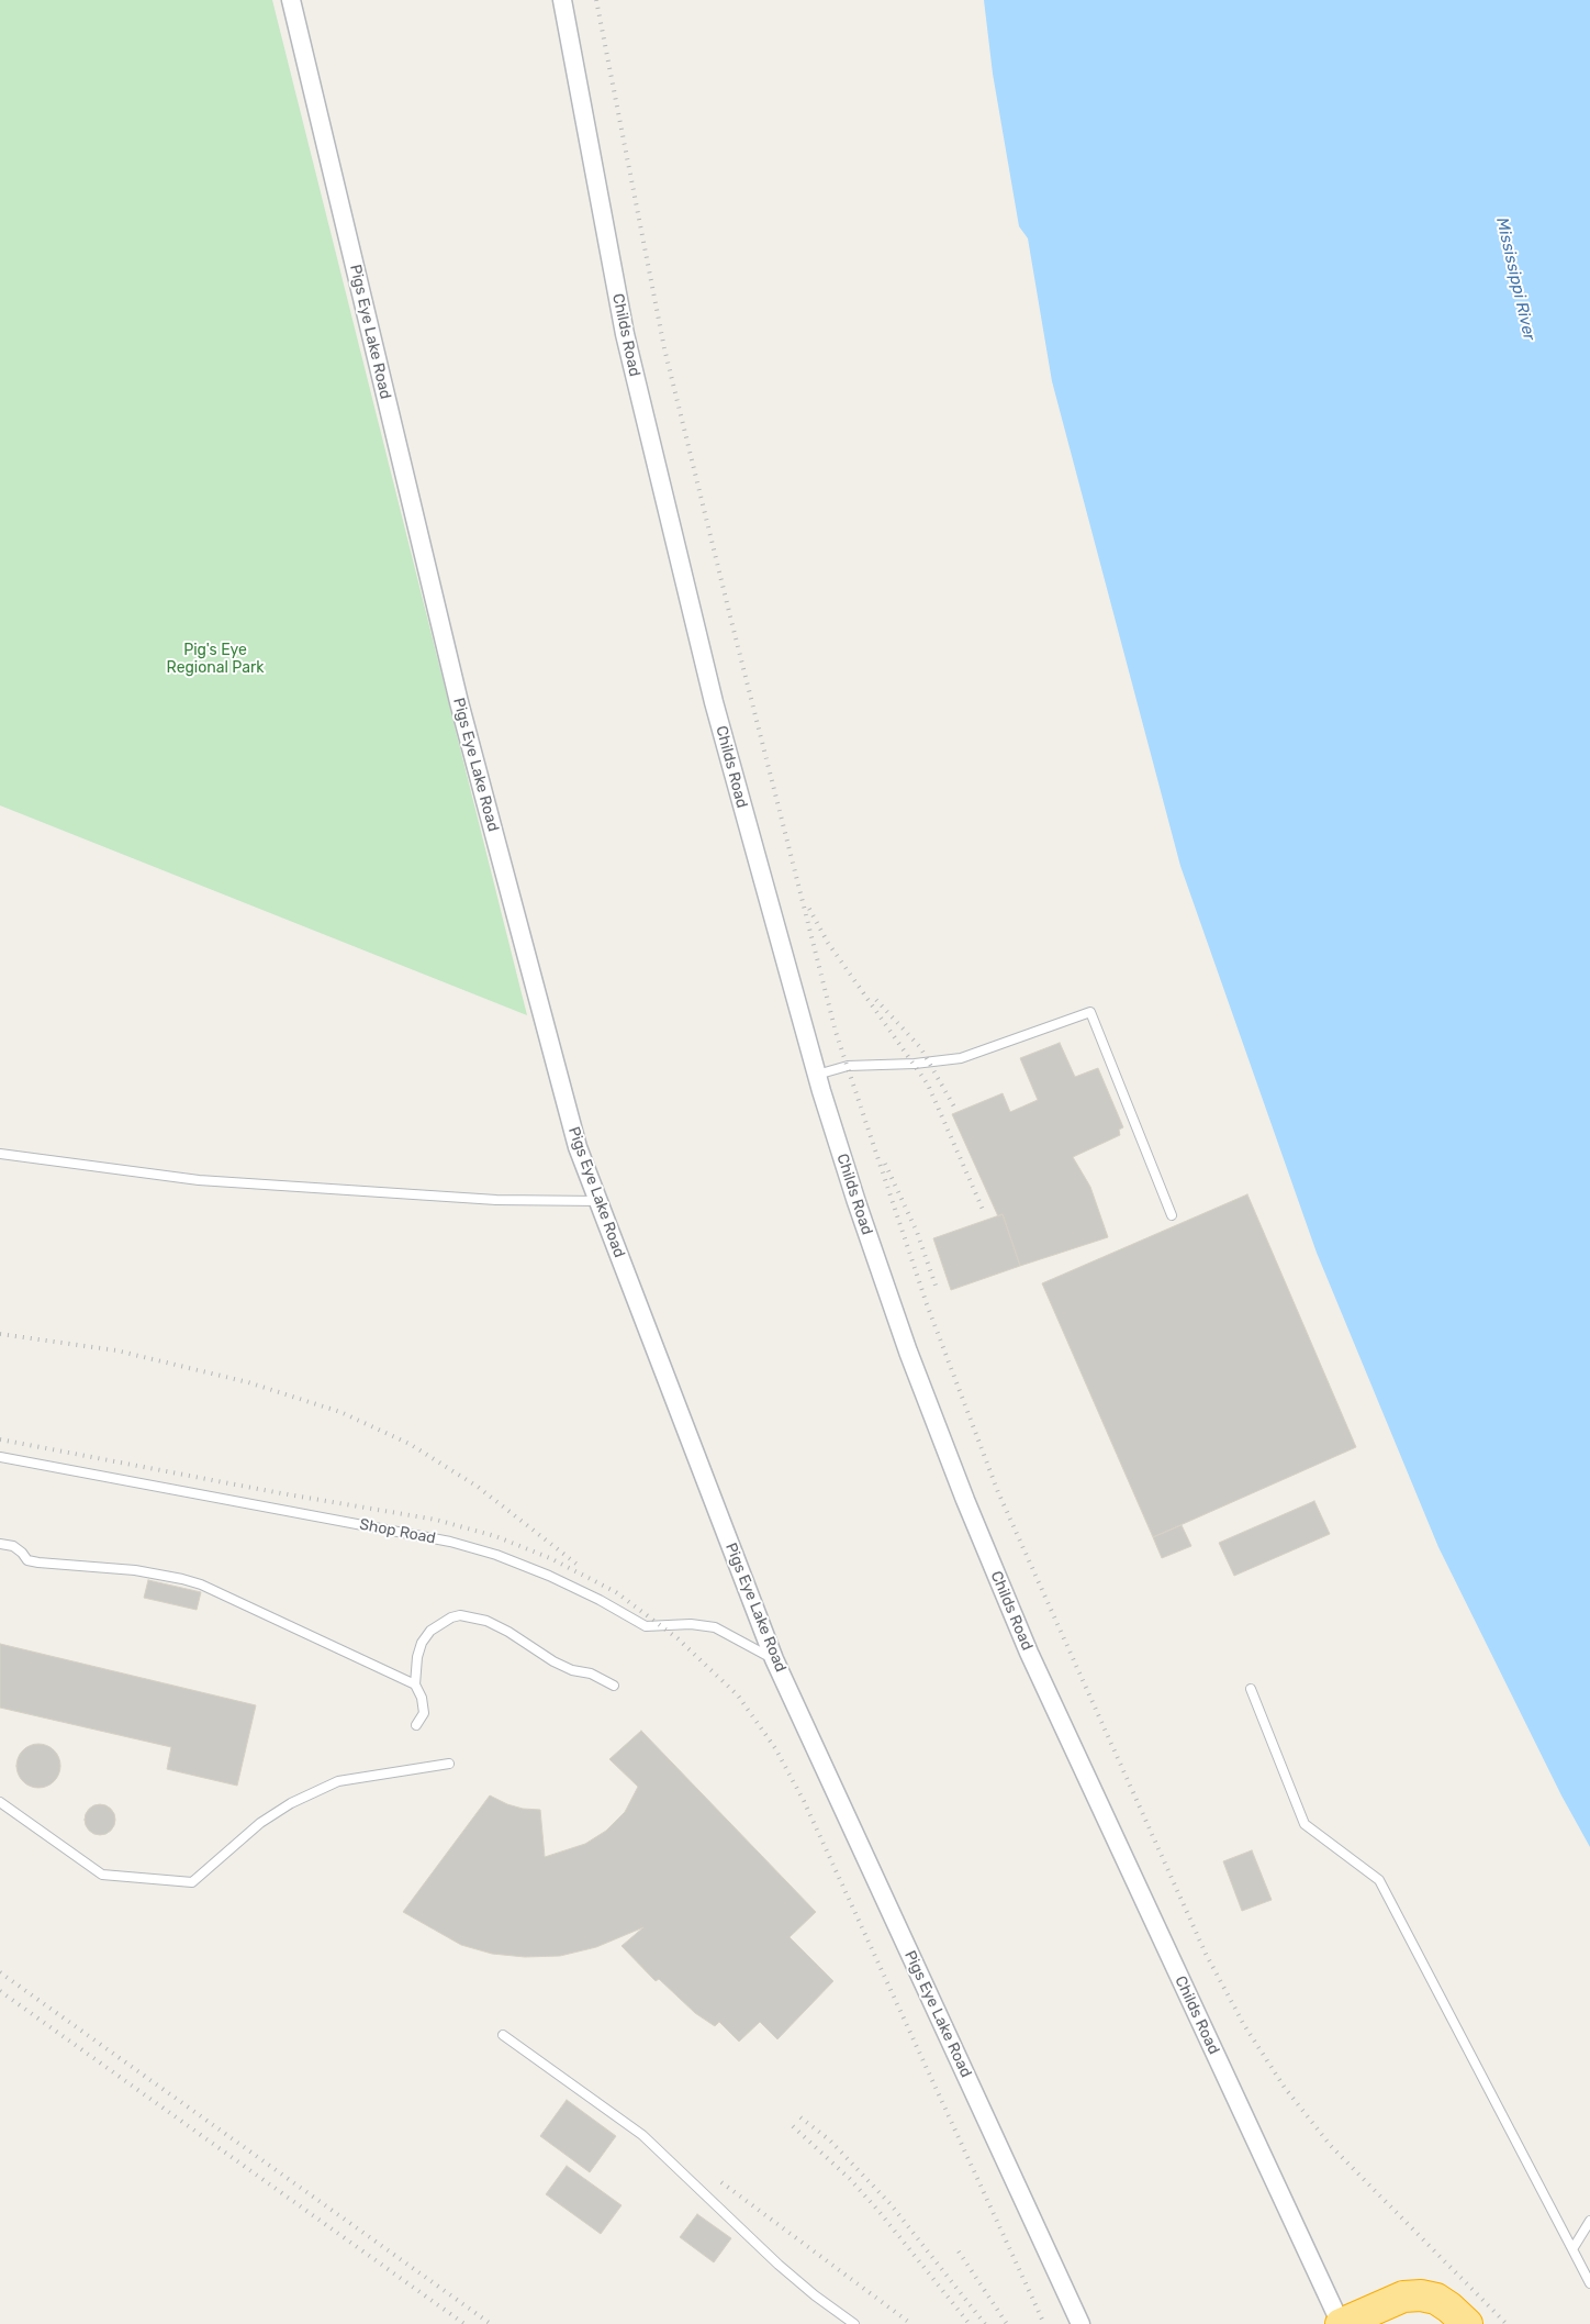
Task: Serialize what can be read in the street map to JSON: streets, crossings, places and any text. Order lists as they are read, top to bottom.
{
  "streets": {
    "street": ["Pigs Eye Lake Road", "Childs Road"],
    "lane": ["Shop Road"]
  },
  "crossings": [
    ["Pigs Eye Lake Road", "Shop Road"]
  ],
  "water": ["Mississippi River"],
  "parks": ["Pig's Eye Regional Park"]
}
